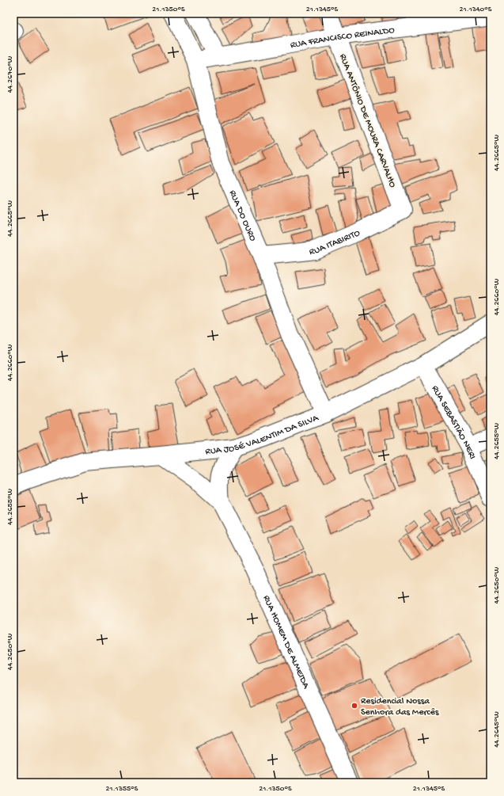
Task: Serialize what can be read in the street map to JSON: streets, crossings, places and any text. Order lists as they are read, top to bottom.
{
  "streets": {
    "street": [
      "RUA FRANCISCO REINALDO",
      "RUA ANTÔNIO DE MOURA CARVALHO",
      "RUA DO OURO",
      "RUA ITABIRITO",
      "RUA SEBASTIÃO NERI",
      "RUA JOSÉ VALENTIM DA SILVA",
      "RUA HOMEM DE ALMEIDA"
    ]
  },
  "crossings": [
    ["RUA FRANCISCO REINALDO", "RUA ANTÔNIO DE MOURA CARVALHO"],
    ["RUA FRANCISCO REINALDO", "RUA DO OURO"],
    ["RUA ANTÔNIO DE MOURA CARVALHO", "RUA ITABIRITO"],
    ["RUA DO OURO", "RUA ITABIRITO"],
    ["RUA DO OURO", "RUA JOSÉ VALENTIM DA SILVA"],
    ["RUA SEBASTIÃO NERI", "RUA JOSÉ VALENTIM DA SILVA"]
  ],
  "places": ["Residencial Nossa Senhora das Mercês"],
  "coordinates": [
    "21.1350°S",
    "21.1345°S",
    "21.1340°S",
    "44.2670°W",
    "44.2665°W",
    "44.2660°W",
    "44.2655°W",
    "44.2650°W",
    "44.2645°W",
    "21.1355°S"
  ]
}
